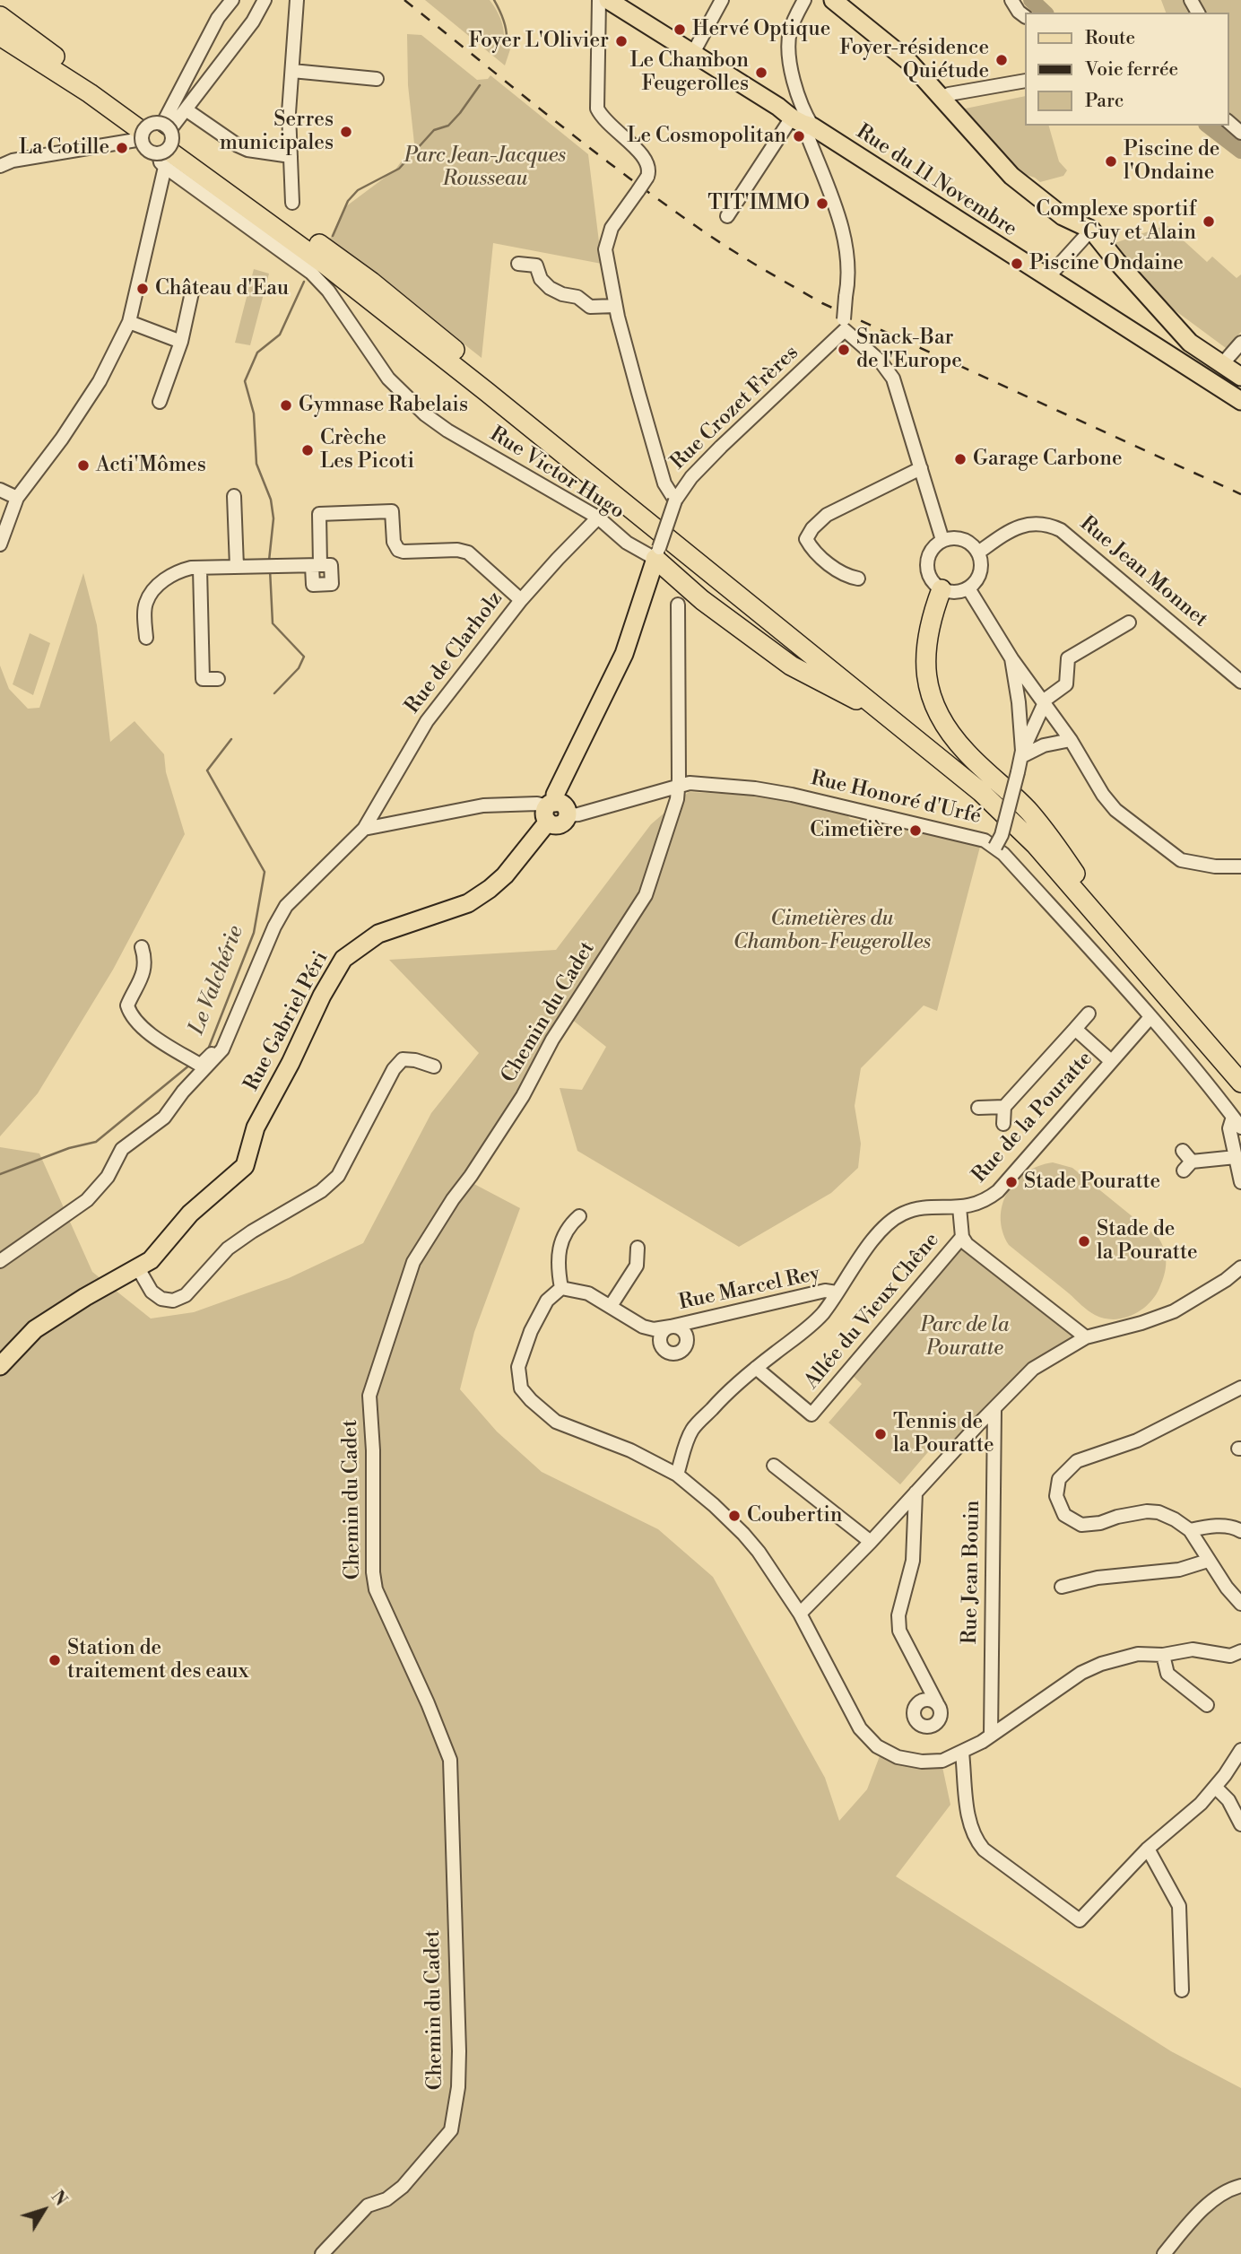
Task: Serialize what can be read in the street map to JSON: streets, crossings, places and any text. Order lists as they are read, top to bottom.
{
  "streets": {
    "main road": ["Rue du 11 Novembre", "Rue Gabriel Péri"],
    "street": [
      "Rue Crozet Frères",
      "Rue Victor Hugo",
      "Rue Jean Monnet",
      "Rue de Clarholz",
      "Rue Honoré d'Urfé",
      "Chemin du Cadet",
      "Rue de la Pouratte",
      "Rue Marcel Rey",
      "Allée du Vieux Chêne",
      "Rue Jean Bouin"
    ]
  },
  "crossings": [
    ["Rue Crozet Frères", "Rue Victor Hugo"],
    ["Rue Crozet Frères", "Rue Gabriel Péri"],
    ["Rue Victor Hugo", "Rue de Clarholz"],
    ["Rue Victor Hugo", "Rue Gabriel Péri"],
    ["Rue Honoré d'Urfé", "Chemin du Cadet"],
    ["Rue Honoré d'Urfé", "Rue de la Pouratte"],
    ["Rue de la Pouratte", "Rue Marcel Rey"],
    ["Rue de la Pouratte", "Allée du Vieux Chêne"]
  ],
  "water": ["Le Valchérie"],
  "parks": ["Parc Jean-Jacques Rousseau", "Cimetières du Chambon-Feugerolles", "Parc de la Pouratte"],
  "places": [
    "Hervé Optique",
    "Foyer L'Olivier",
    "Foyer-résidence Quiétude",
    "Le Chambon Feugerolles",
    "Serres municipales",
    "Le Cosmopolitan",
    "La Cotille",
    "Piscine de l'Ondaine",
    "TIT'IMMO",
    "Complexe sportif Guy et Alain",
    "Piscine Ondaine",
    "Château d'Eau",
    "Snack-Bar de l'Europe",
    "Gymnase Rabelais",
    "Crèche Les Picoti",
    "Garage Carbone",
    "Acti'Mômes",
    "Cimetière",
    "Stade Pouratte",
    "Stade de la Pouratte",
    "Tennis de la Pouratte",
    "Coubertin",
    "Station de traitement des eaux"
  ],
  "legend": ["Route", "Voie ferrée", "Parc"],
  "north": "top right"
}
